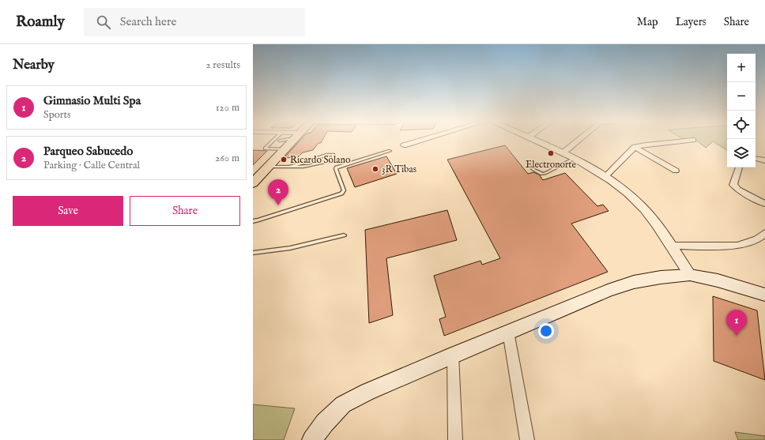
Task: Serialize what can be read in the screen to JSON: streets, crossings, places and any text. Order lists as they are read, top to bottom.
{
  "places": ["Electronorte", "Ricardo Solano", "3R Tibas"],
  "page": {
    "header": "Roamly",
    "search": "Search here",
    "nav": ["Map", "Layers", "Share"],
    "heading": ["Nearby", "2 results"],
    "map_buttons": ["+", "−"],
    "list": [
      {
        "mark": "1",
        "name": "Gimnasio Multi Spa",
        "note": "Sports",
        "value": "120 m"
      },
      {
        "mark": "2",
        "name": "Parqueo Sabucedo",
        "note": "Parking · Calle Central",
        "value": "260 m"
      }
    ],
    "pins": ["2", "1"],
    "buttons": ["Save", "Share"]
  }
}
